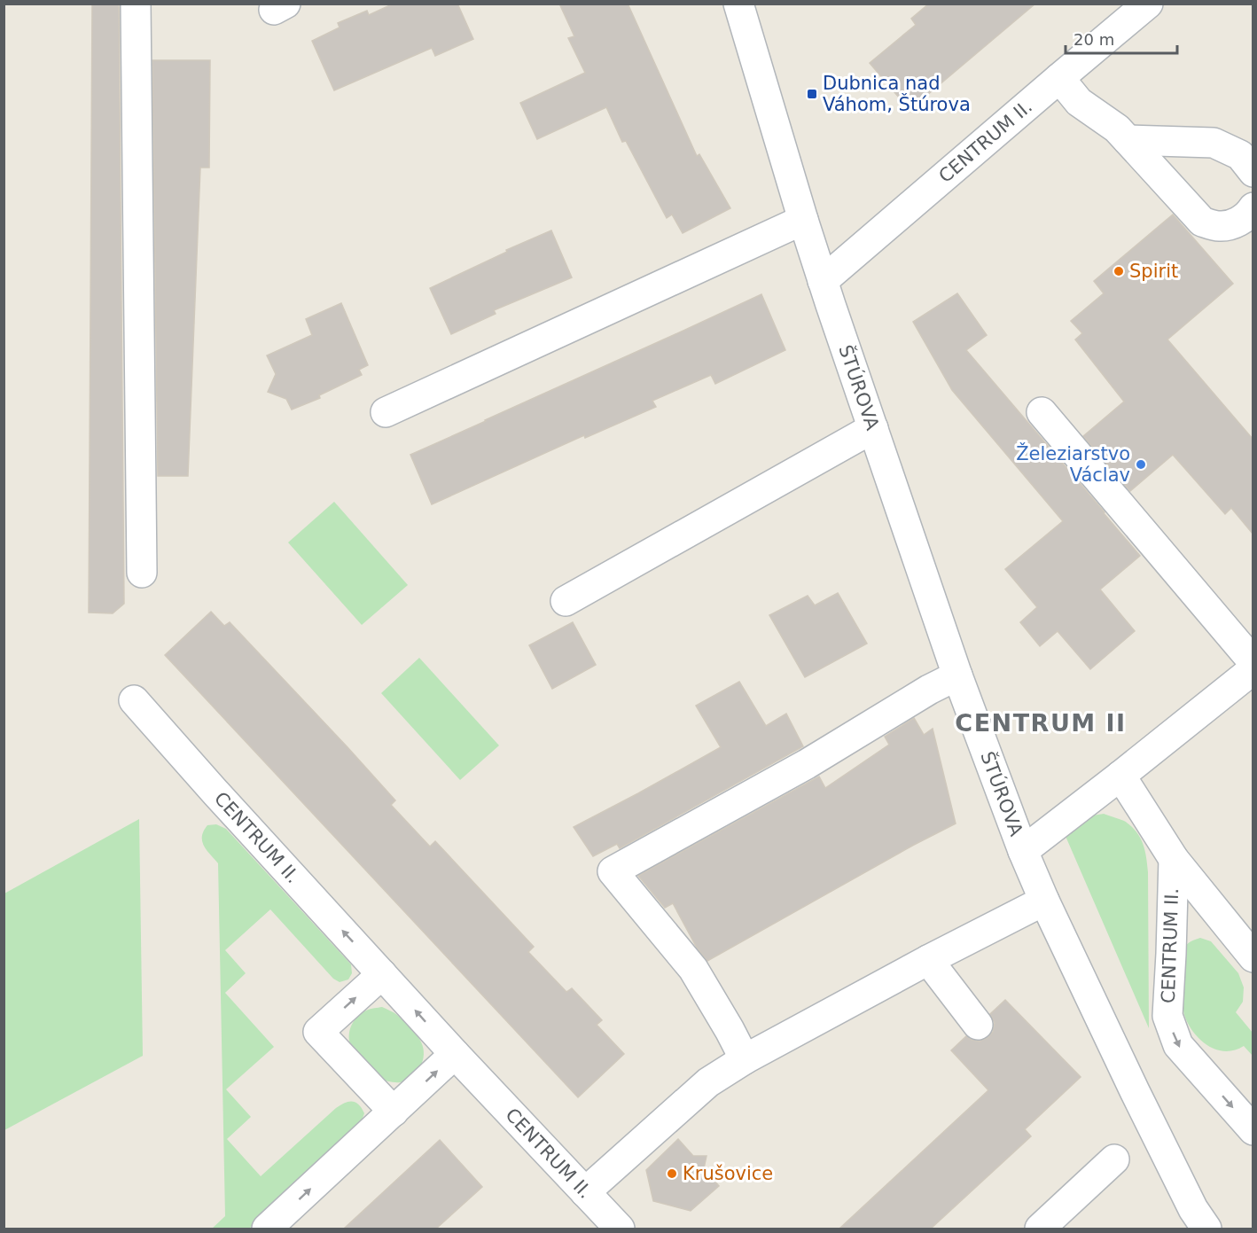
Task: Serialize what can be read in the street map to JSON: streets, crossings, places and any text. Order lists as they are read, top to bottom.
{
  "streets": {
    "street": ["CENTRUM II.", "ŠTÚROVA"]
  },
  "crossings": [
    ["CENTRUM II.", "ŠTÚROVA"]
  ],
  "districts": ["CENTRUM II"],
  "places": {
    "transit": ["Dubnica nad Váhom, Štúrova"],
    "other": ["Spirit", "Železiarstvo Václav", "Krušovice"]
  },
  "scale_bar": "20 m"
}
